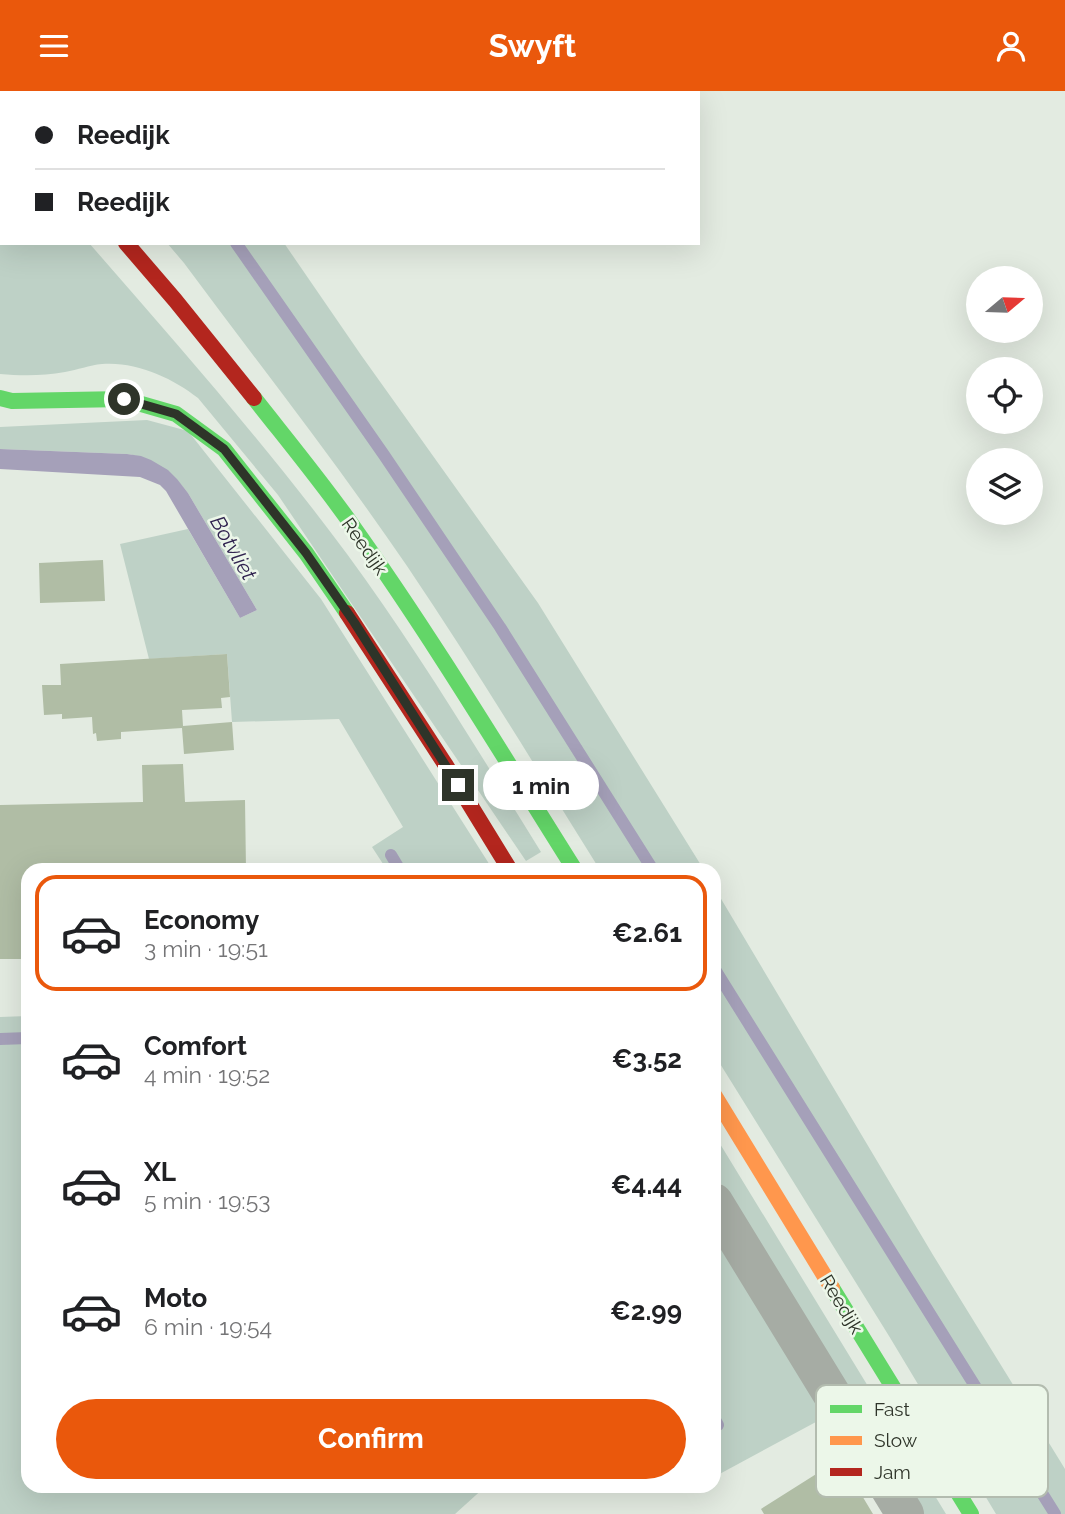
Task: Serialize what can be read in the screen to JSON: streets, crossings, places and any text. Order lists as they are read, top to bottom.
{
  "streets": {
    "main road": ["Reedijk"]
  },
  "water": ["Botvliet"],
  "legend": ["Fast", "Slow", "Jam"],
  "north": "right",
  "page": {
    "header": "Swyft",
    "banner": ["Reedijk", "Reedijk"],
    "bubble": "1 min",
    "list": [
      {
        "name": "Economy",
        "note": "3 min · 19:51",
        "value": "€2.61"
      },
      {
        "name": "Comfort",
        "note": "4 min · 19:52",
        "value": "€3.52"
      },
      {
        "name": "XL",
        "note": "5 min · 19:53",
        "value": "€4.44"
      },
      {
        "name": "Moto",
        "note": "6 min · 19:54",
        "value": "€2.99"
      }
    ],
    "buttons": "Confirm"
  }
}
